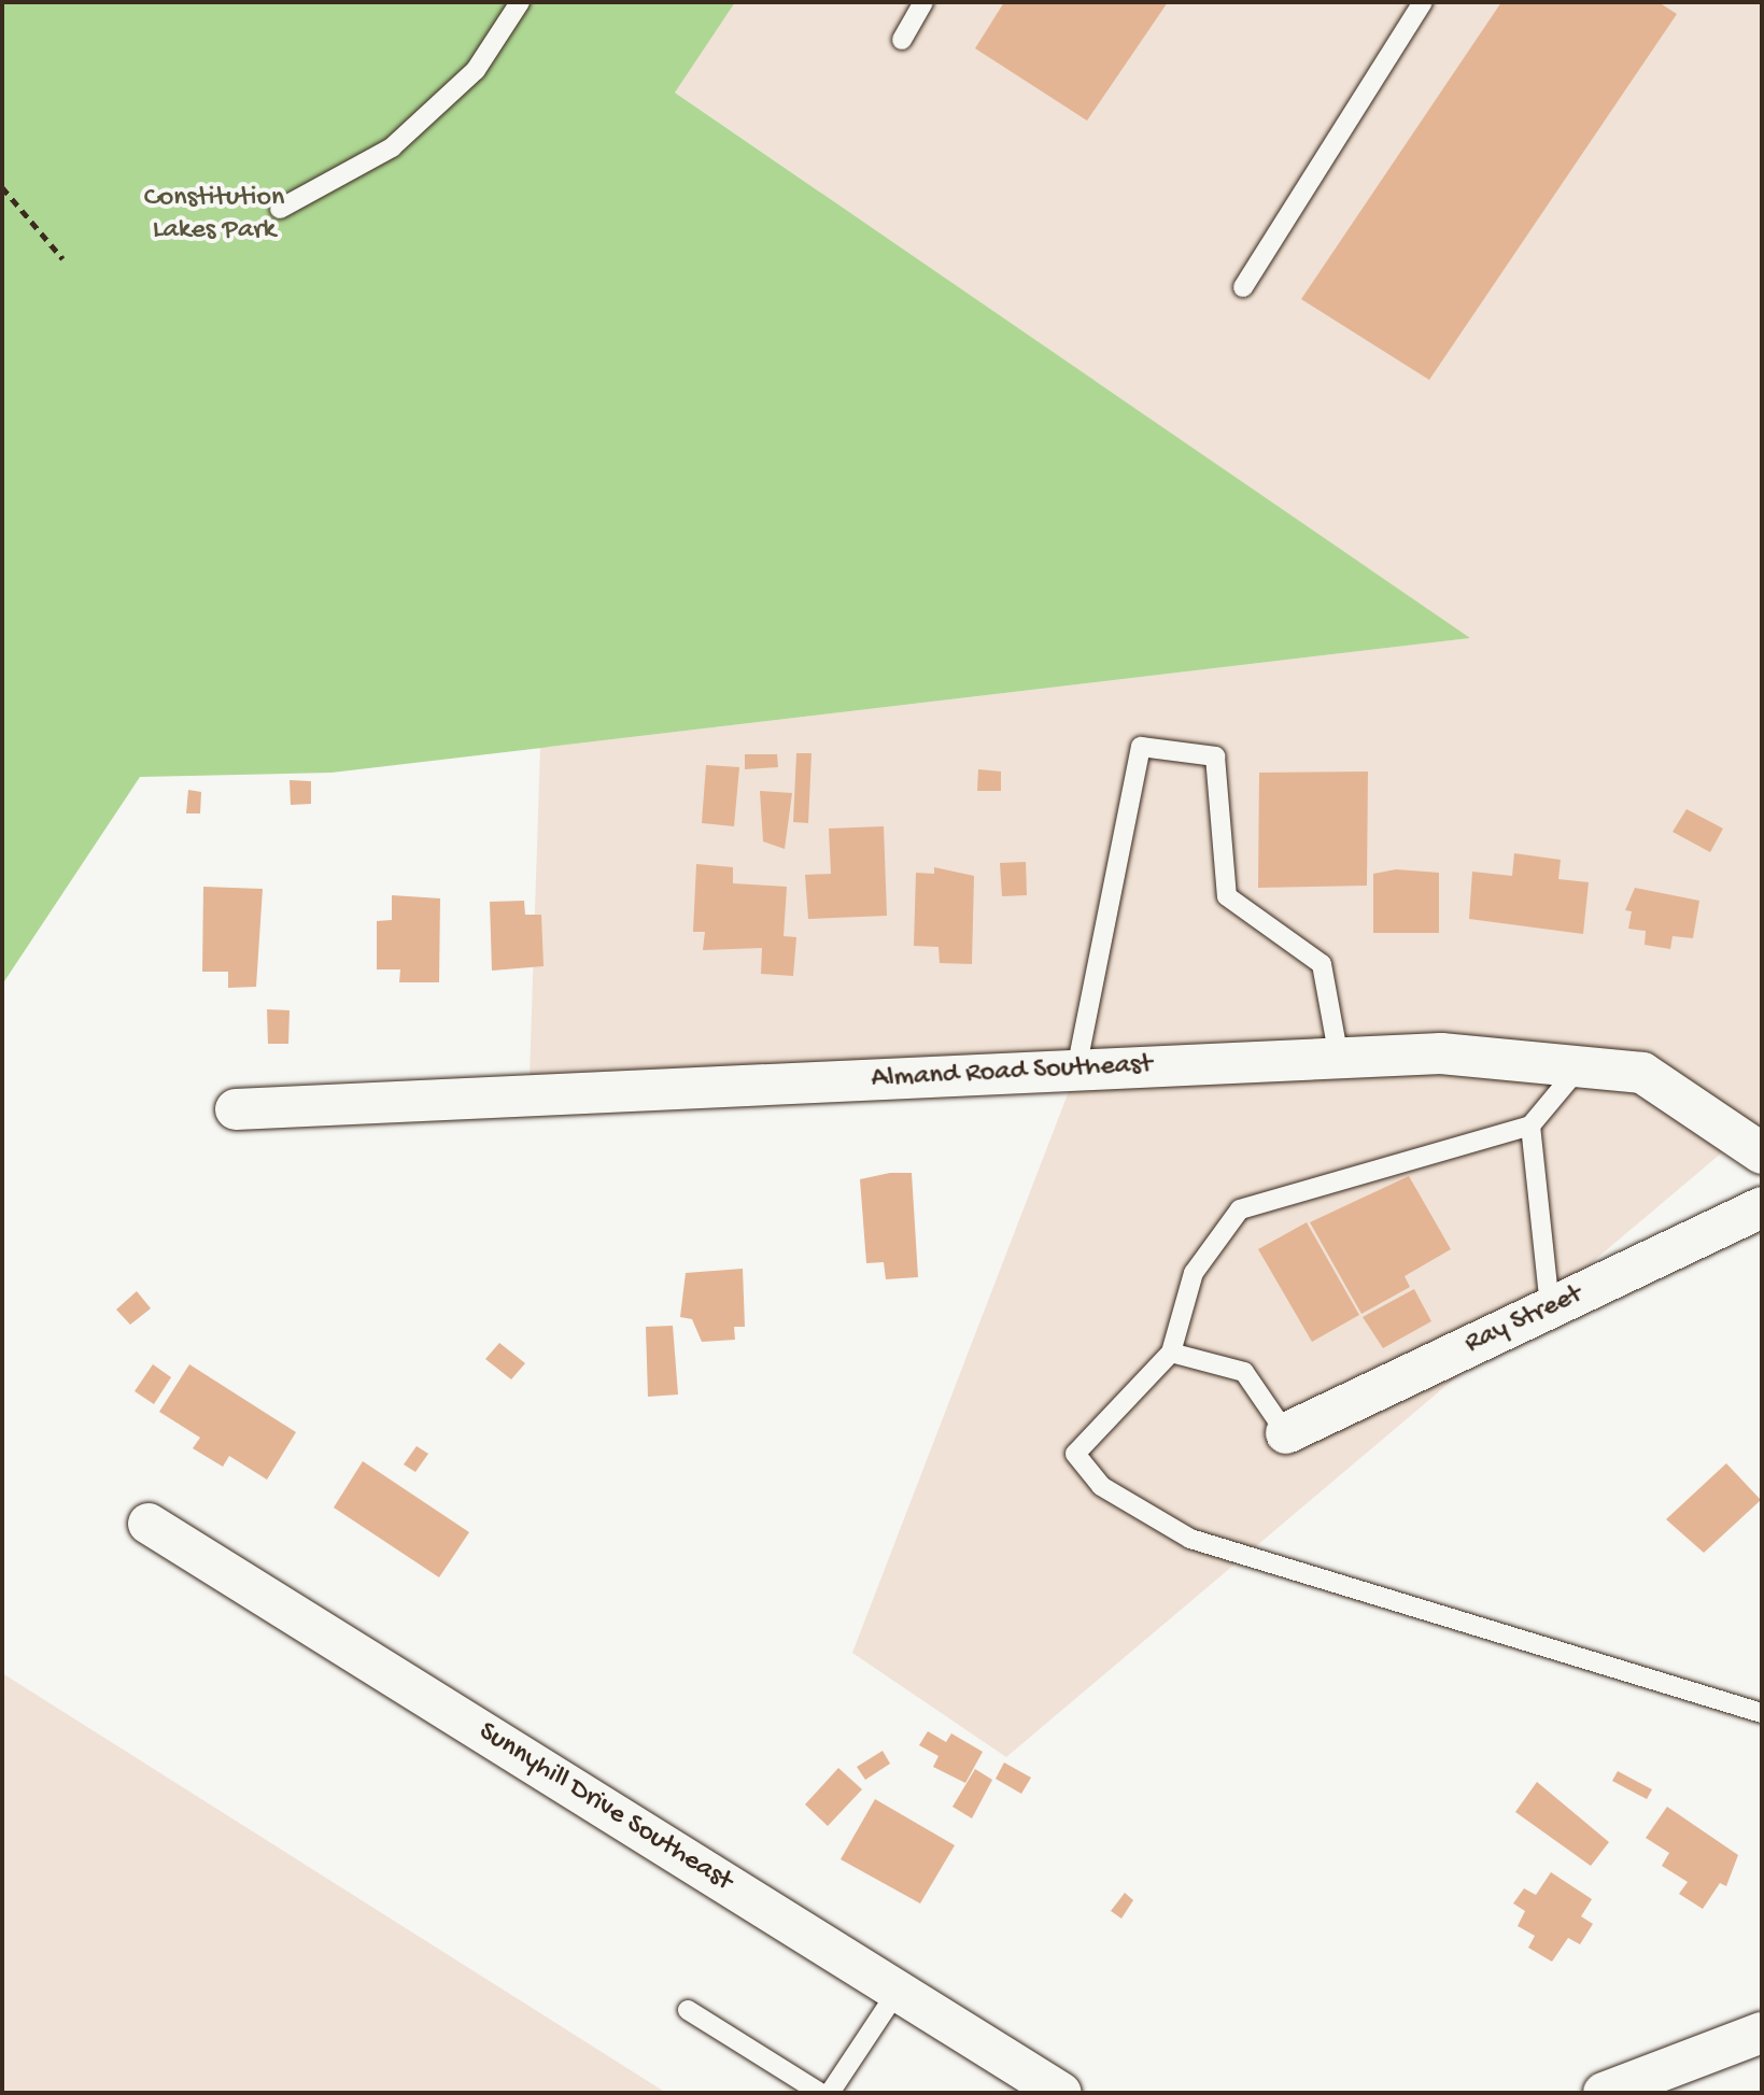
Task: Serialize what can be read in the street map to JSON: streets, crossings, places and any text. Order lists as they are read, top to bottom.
{
  "streets": {
    "street": ["Almand Road Southeast", "Ray Street", "Sunnyhill Drive Southeast"]
  },
  "parks": ["Constitution Lakes Park"]
}
